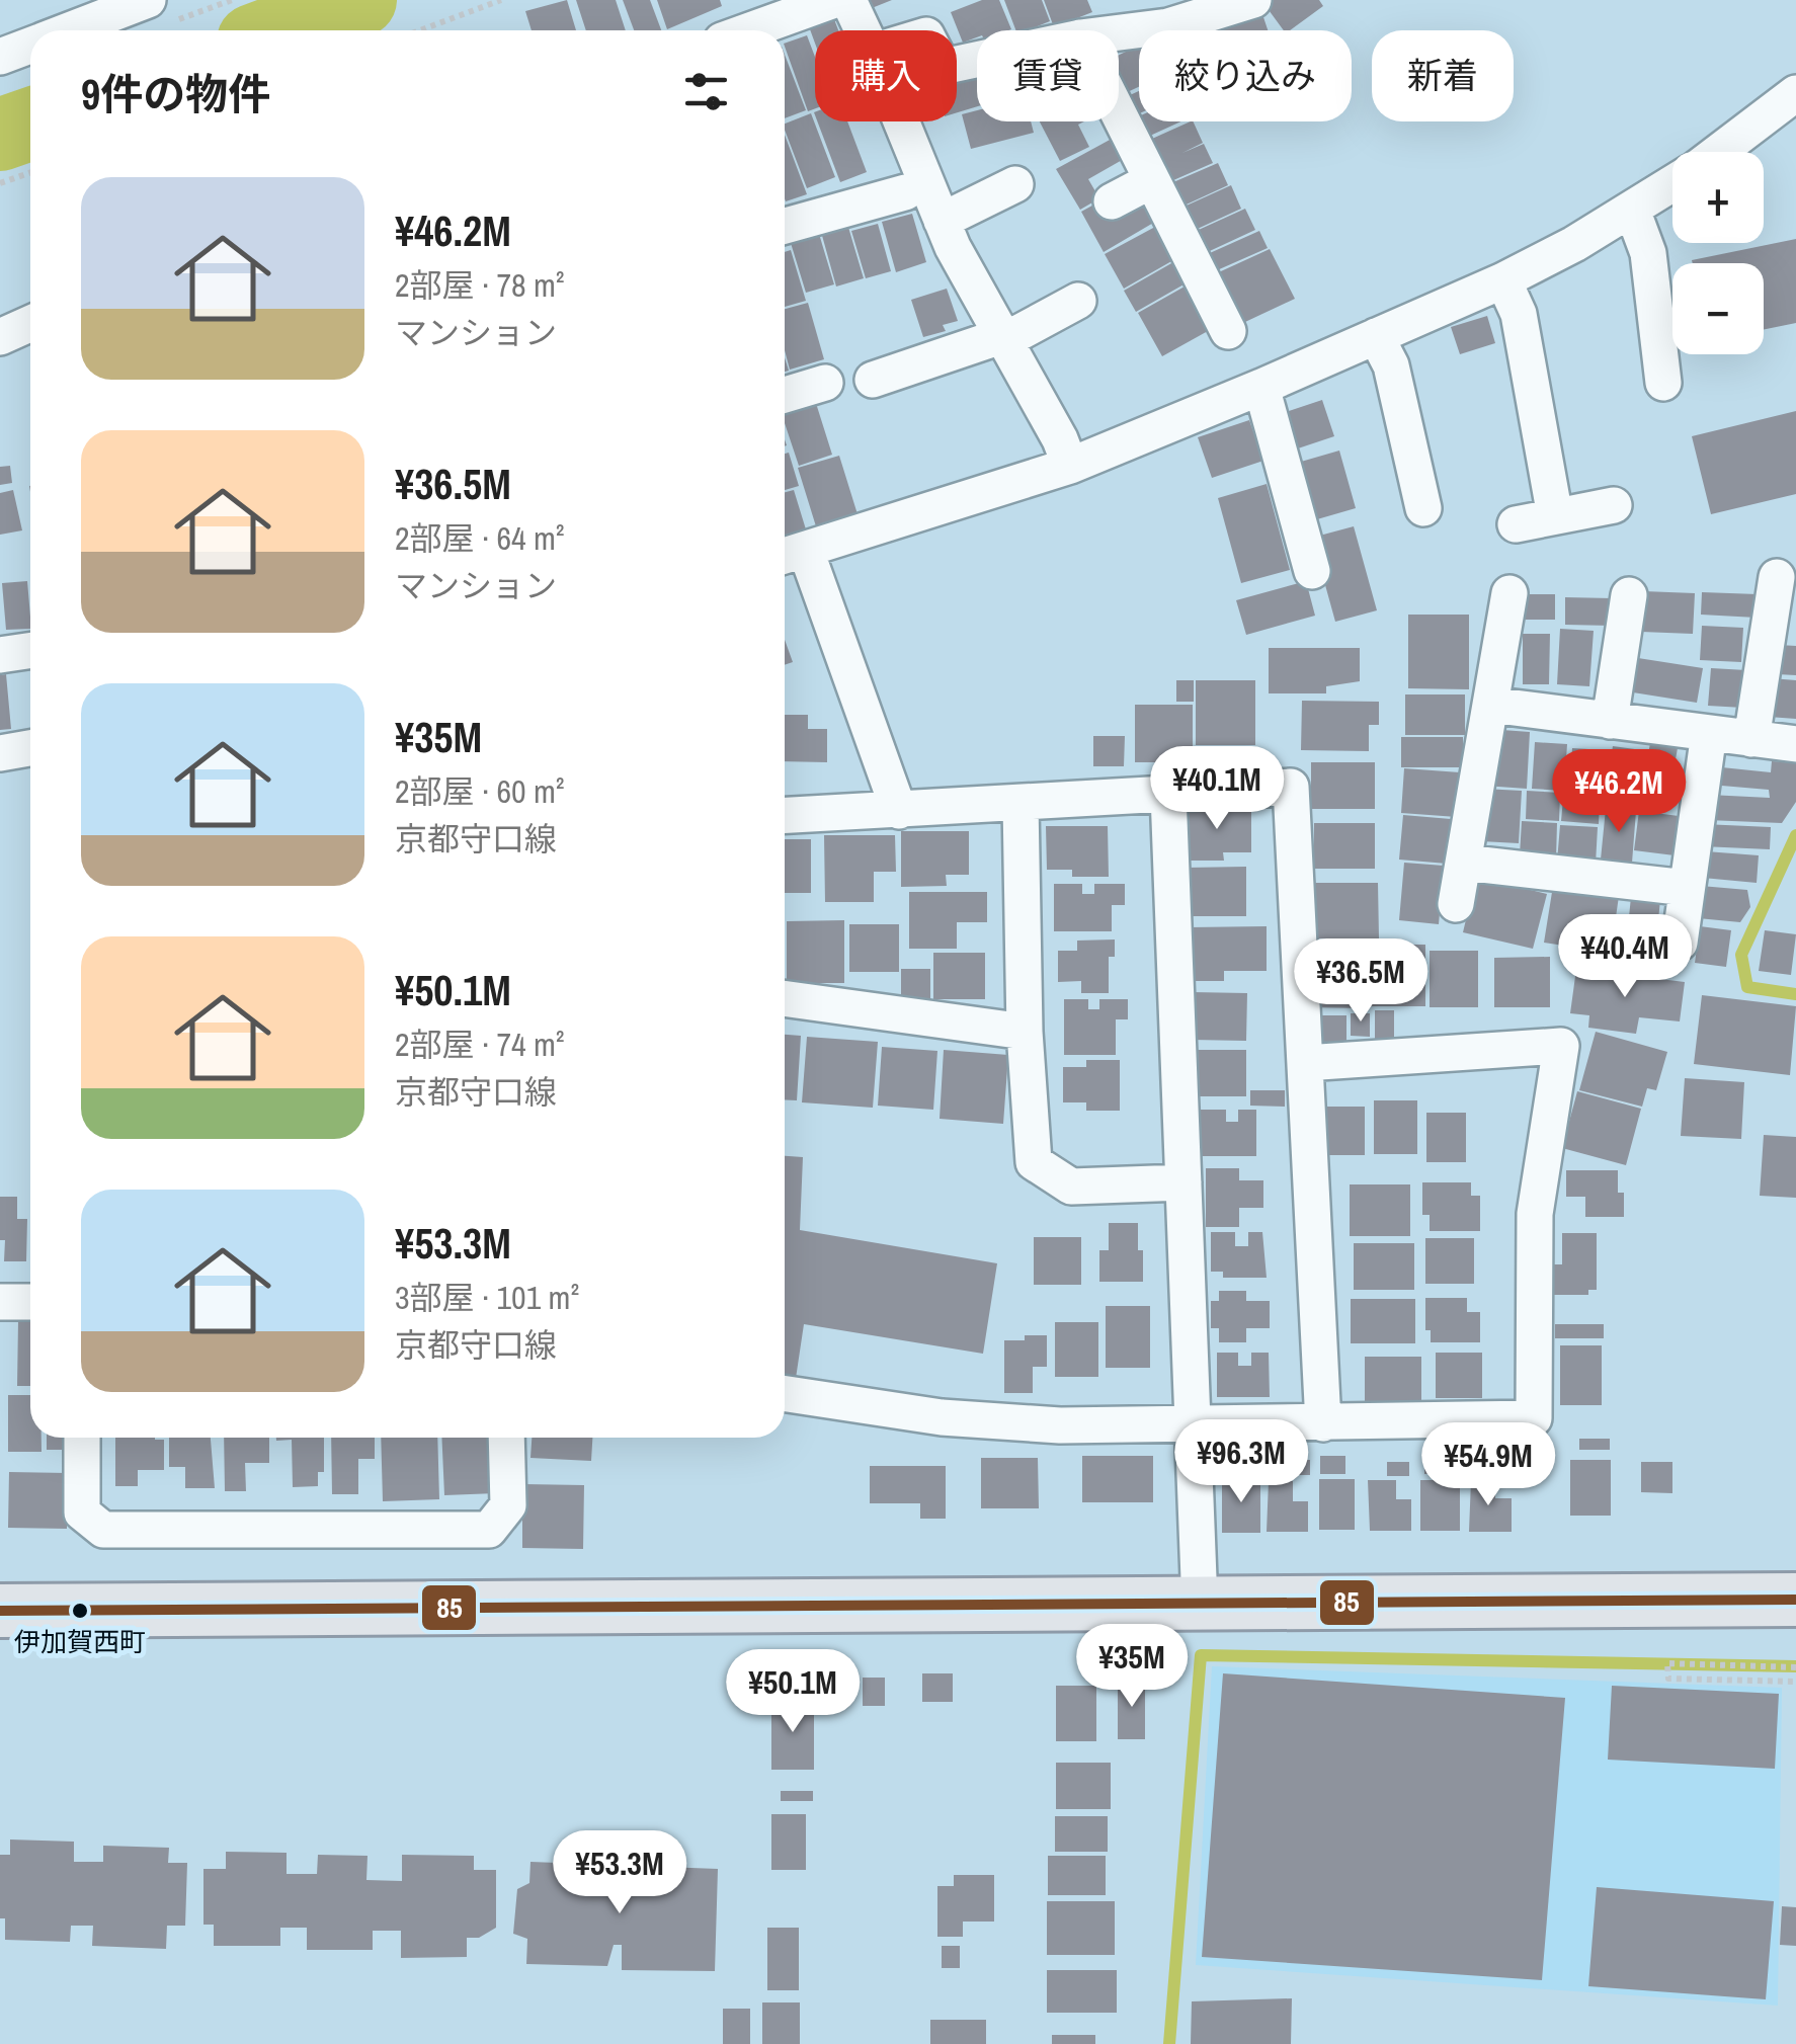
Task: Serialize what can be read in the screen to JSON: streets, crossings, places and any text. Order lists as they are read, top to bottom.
{
  "places": ["伊加賀西町"],
  "lines": ["transit line 85"],
  "page": {
    "chip": [
      "購入",
      "賃貸",
      "絞り込み",
      "新着"
    ],
    "heading": "9件の物件",
    "map_buttons": ["+", "−"],
    "list": [
      {
        "name": "¥46.2M",
        "note": "2部屋 · 78 m² · マンション"
      },
      {
        "name": "¥36.5M",
        "note": "2部屋 · 64 m² · マンション"
      },
      {
        "name": "¥35M",
        "note": "2部屋 · 60 m² · 京都守口線"
      },
      {
        "name": "¥50.1M",
        "note": "2部屋 · 74 m² · 京都守口線"
      },
      {
        "name": "¥53.3M",
        "note": "3部屋 · 101 m² · 京都守口線"
      }
    ],
    "price": [
      "¥40.1M",
      "¥46.2M",
      "¥40.4M",
      "¥36.5M",
      "¥96.3M",
      "¥54.9M",
      "¥35M",
      "¥50.1M",
      "¥53.3M"
    ]
  }
}
